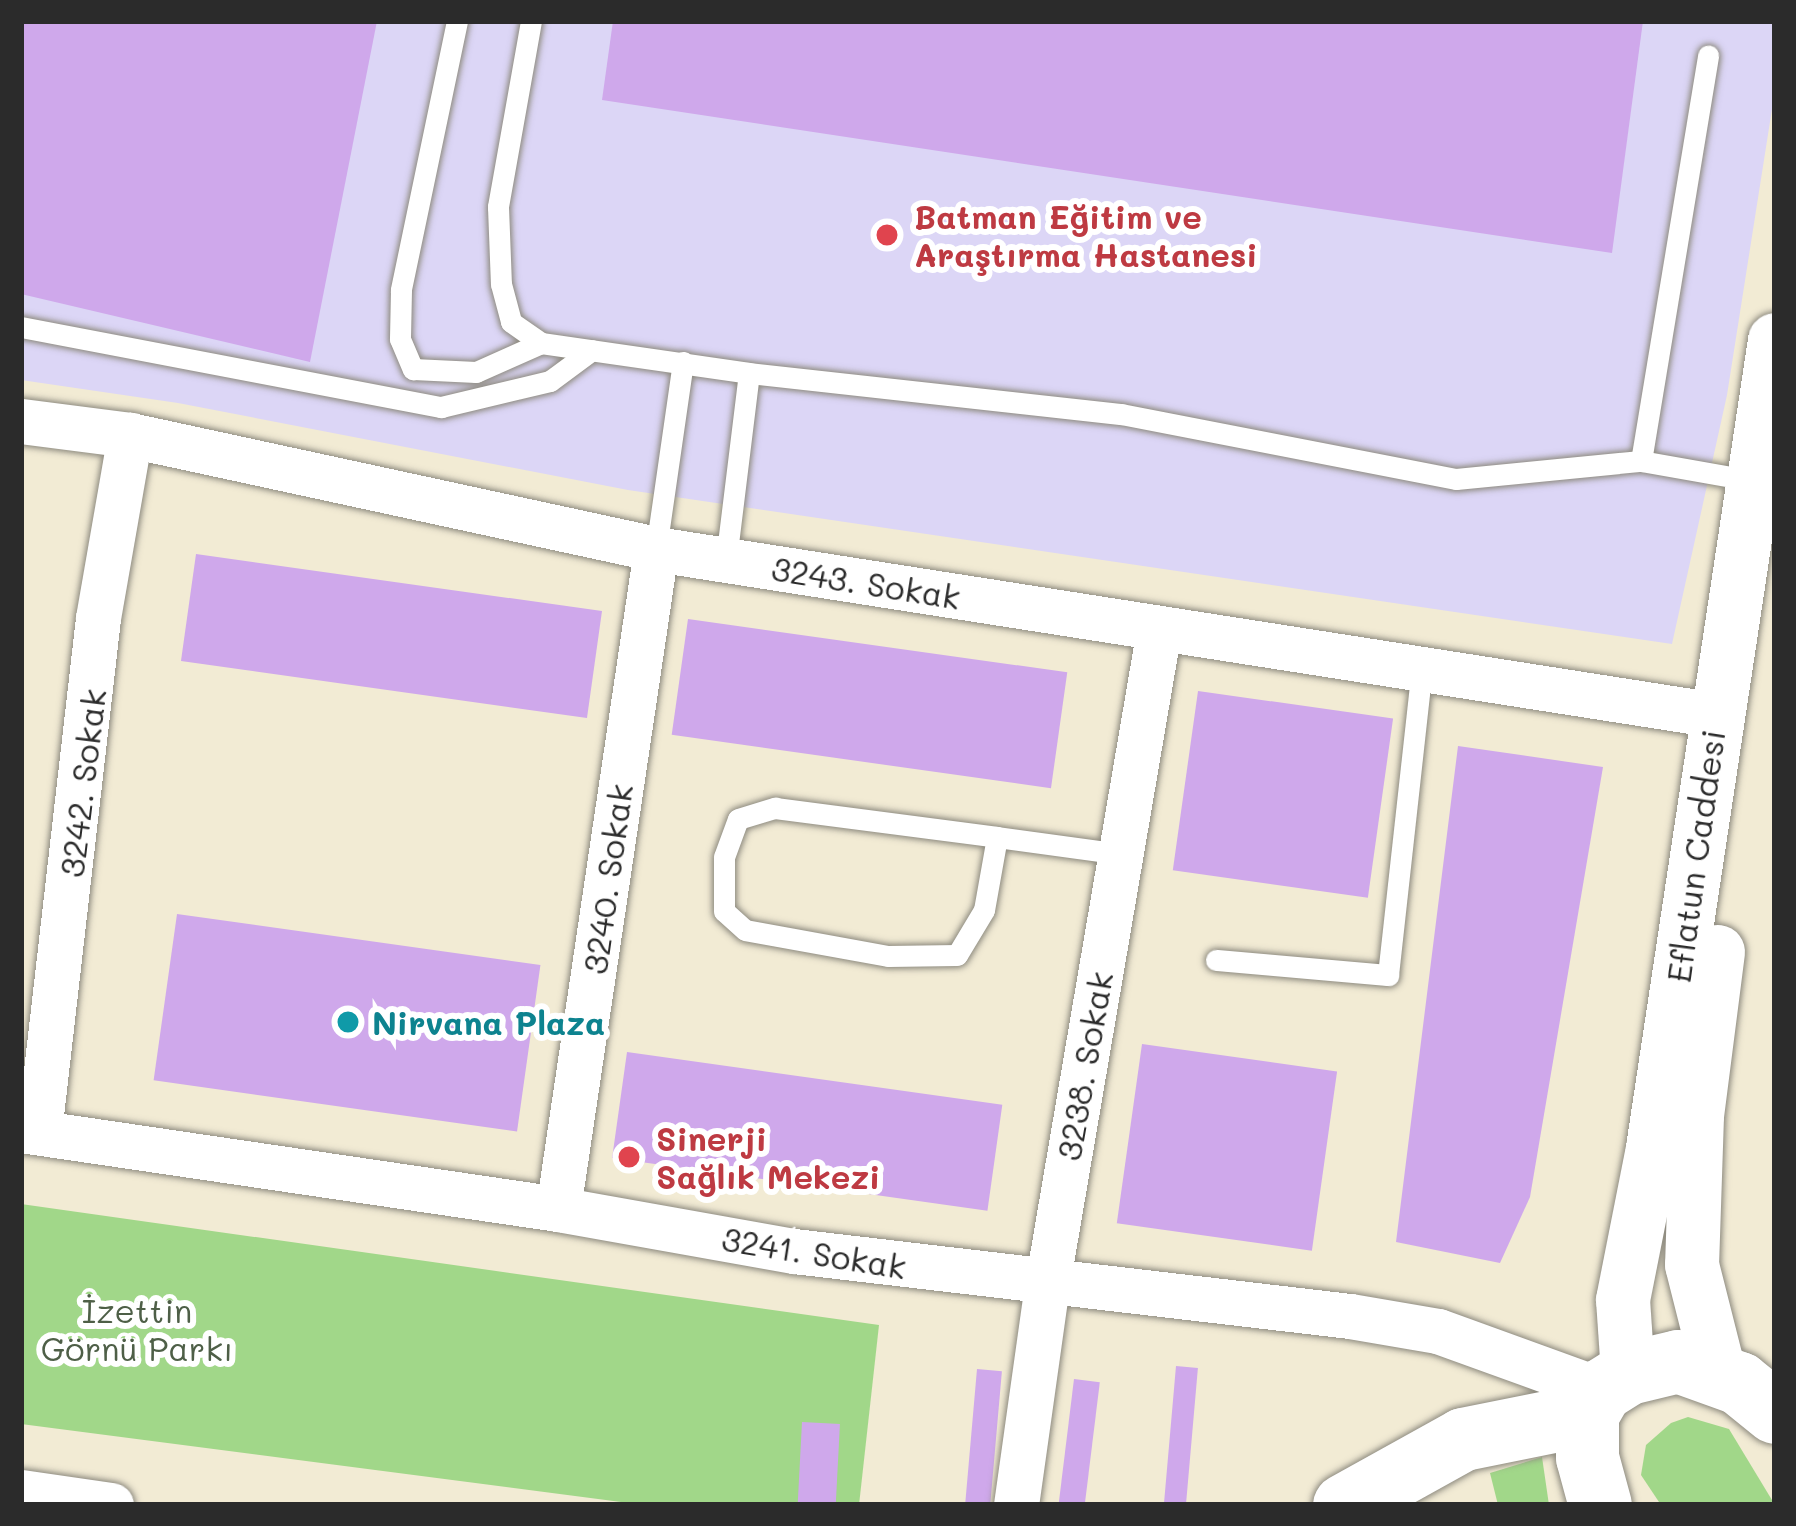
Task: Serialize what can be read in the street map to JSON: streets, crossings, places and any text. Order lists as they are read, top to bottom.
{
  "streets": {
    "street": [
      "3243. Sokak",
      "3242. Sokak",
      "Eflatun Caddesi",
      "3240. Sokak",
      "3238. Sokak",
      "3241. Sokak"
    ]
  },
  "crossings": [
    ["3243. Sokak", "3242. Sokak"],
    ["3243. Sokak", "Eflatun Caddesi"],
    ["3243. Sokak", "3240. Sokak"],
    ["3243. Sokak", "3238. Sokak"],
    ["3242. Sokak", "3241. Sokak"],
    ["Eflatun Caddesi", "3241. Sokak"],
    ["3240. Sokak", "3241. Sokak"],
    ["3238. Sokak", "3241. Sokak"]
  ],
  "parks": ["İzettin Görnü Parkı"],
  "places": ["Batman Eğitim ve Araştırma Hastanesi", "Nirvana Plaza", "Sinerji Sağlık Mekezi"]
}
